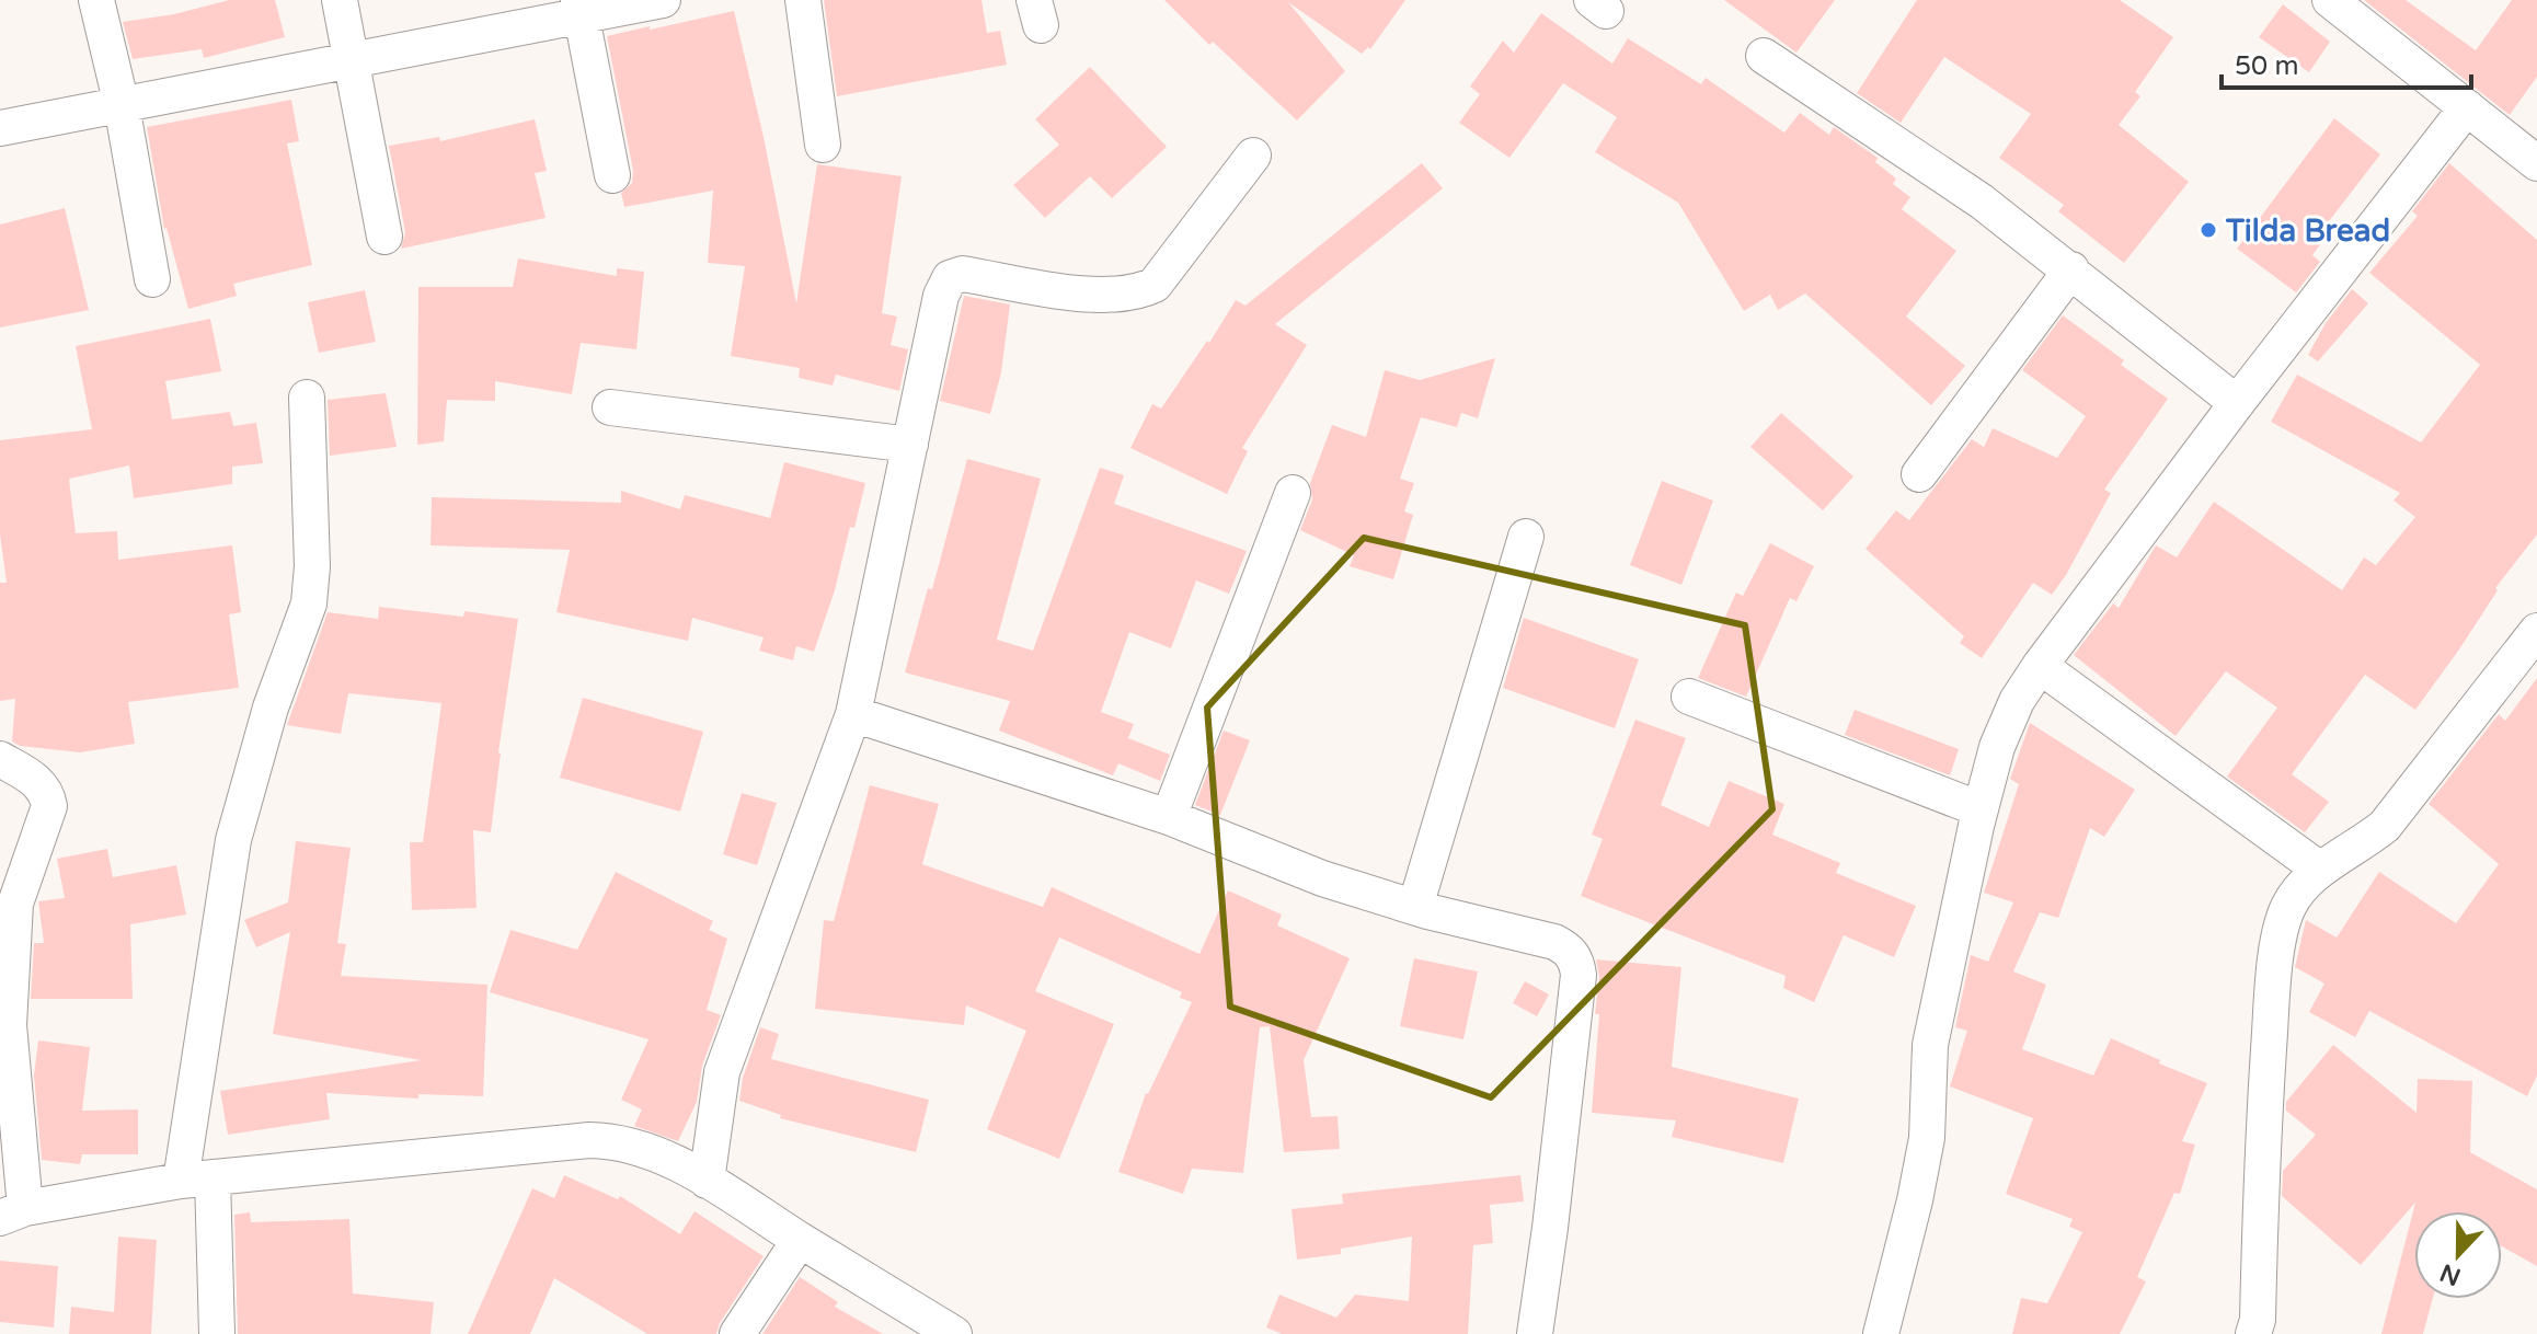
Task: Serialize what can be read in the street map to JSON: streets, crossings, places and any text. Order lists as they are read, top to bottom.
{
  "places": ["Tilda Bread"],
  "scale_bar": "50 m",
  "north": "bottom"
}
